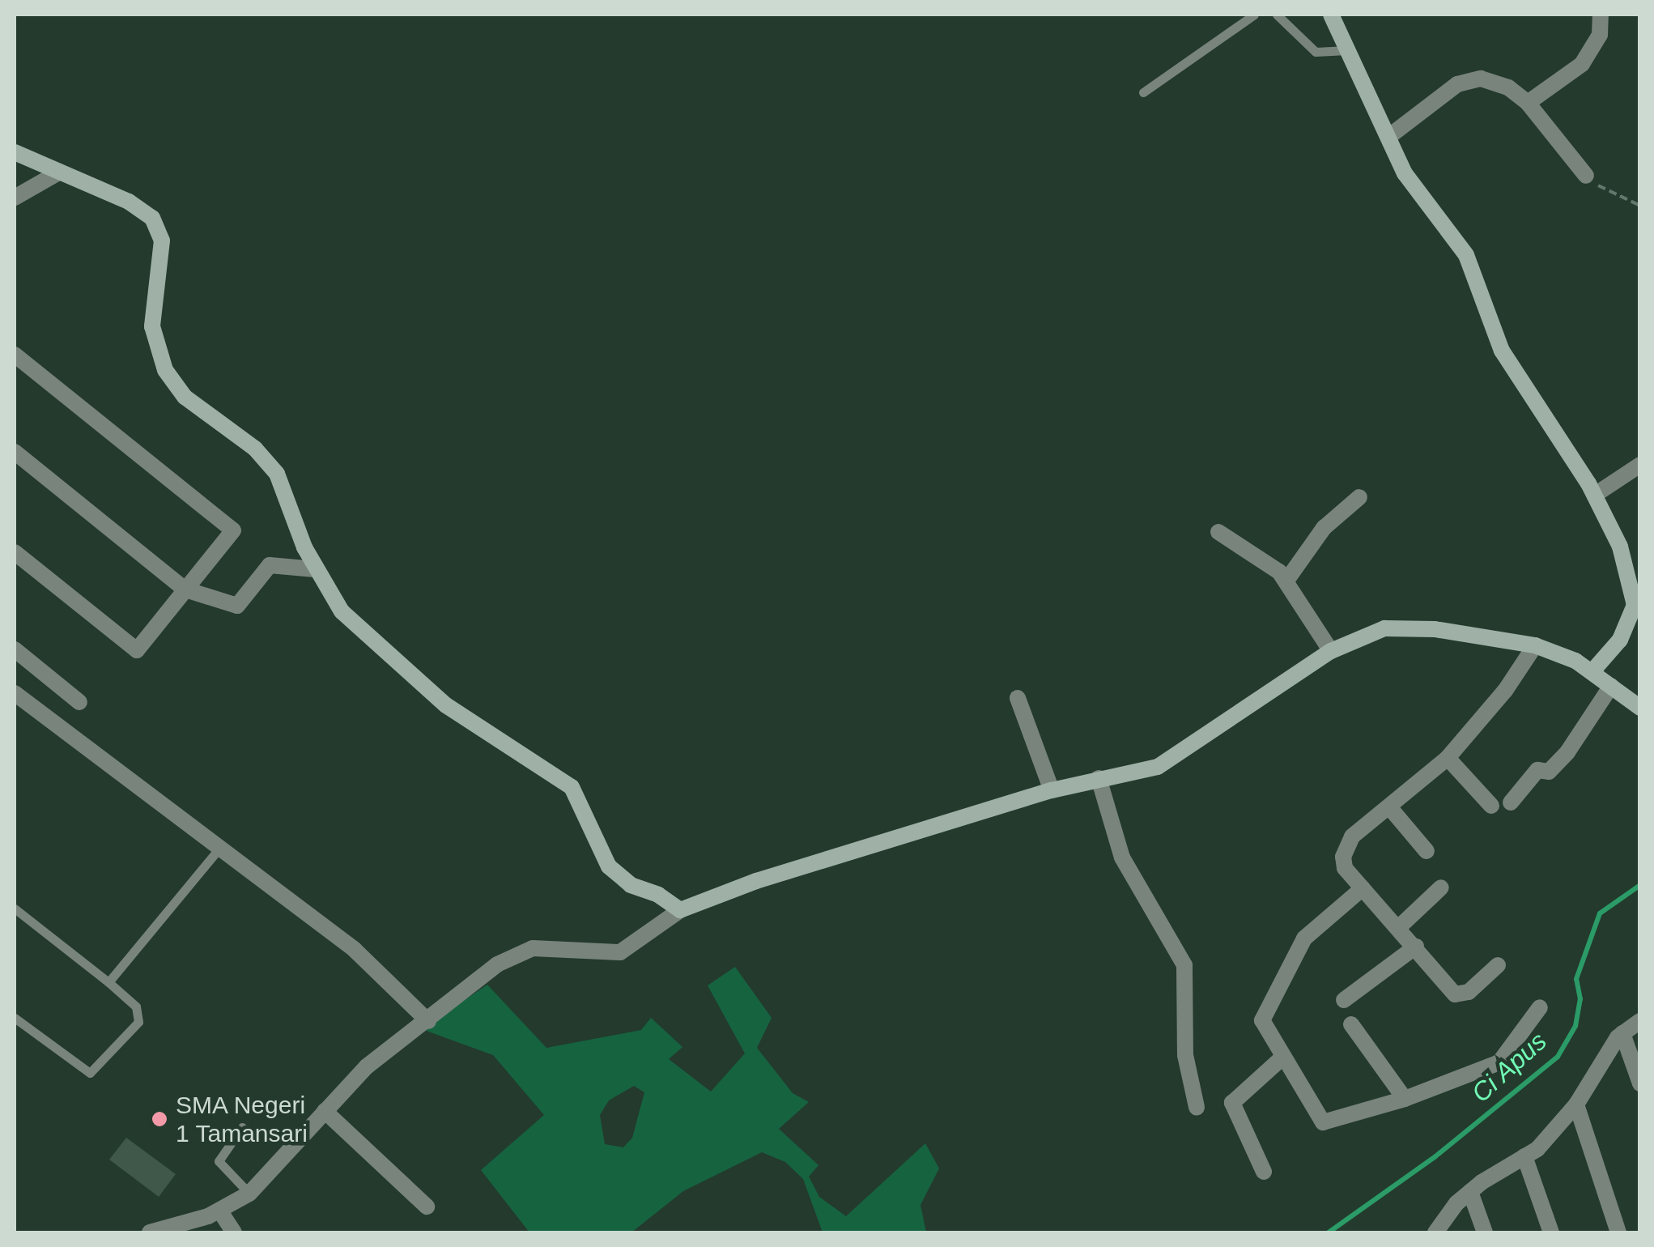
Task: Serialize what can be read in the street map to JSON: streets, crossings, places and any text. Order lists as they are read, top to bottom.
{
  "water": ["Ci Apus"],
  "places": ["SMA Negeri 1 Tamansari"]
}
